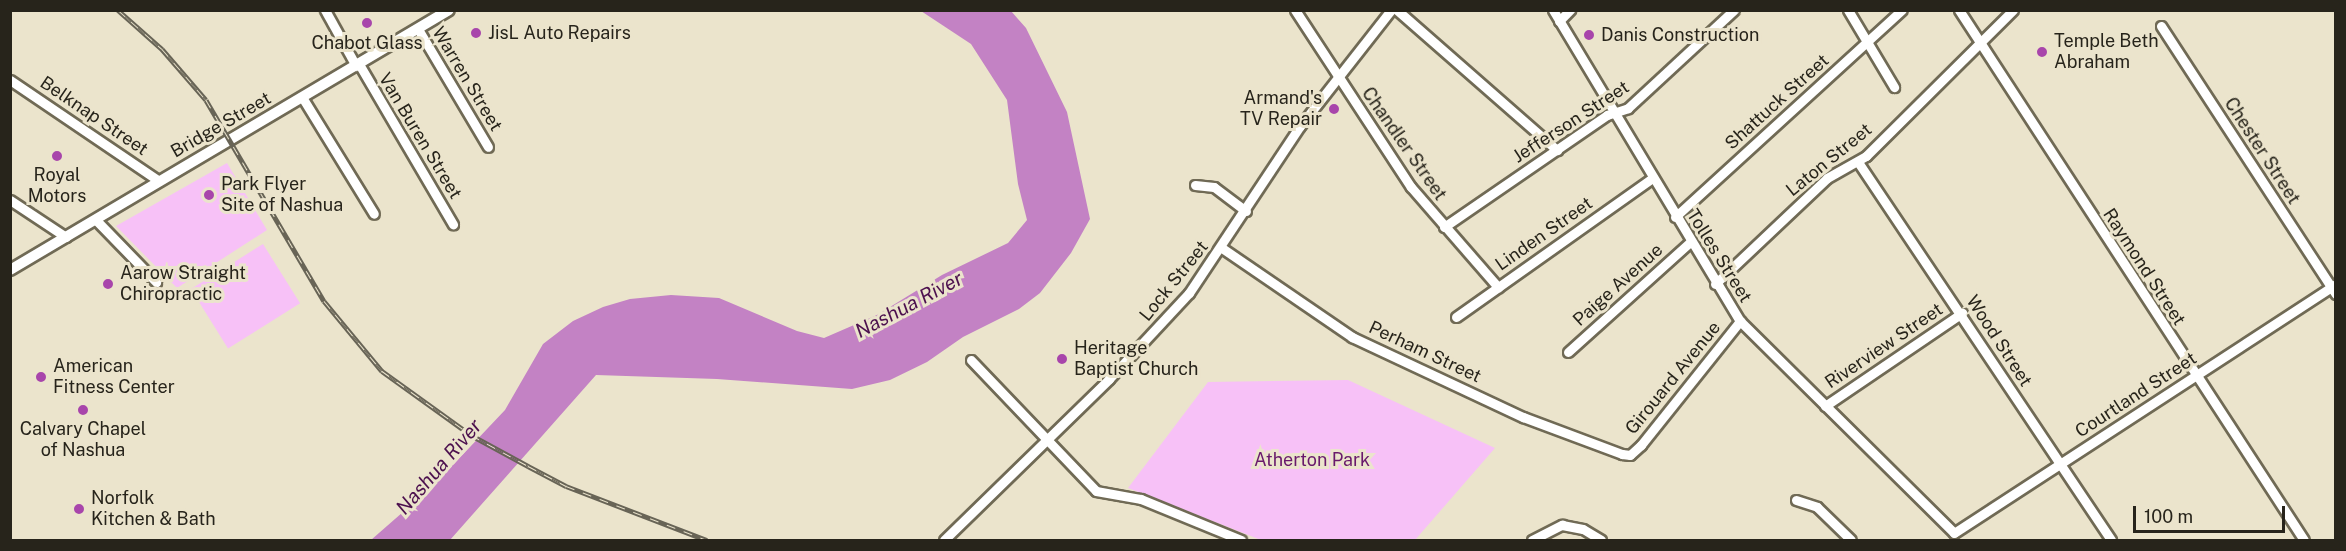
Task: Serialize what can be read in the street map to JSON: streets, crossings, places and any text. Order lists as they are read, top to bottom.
{
  "streets": {
    "street": [
      "Warren Street",
      "Shattuck Street",
      "Belknap Street",
      "Jefferson Street",
      "Bridge Street",
      "Van Buren Street",
      "Chandler Street",
      "Chester Street",
      "Laton Street",
      "Linden Street",
      "Tolles Street",
      "Raymond Street",
      "Lock Street",
      "Paige Avenue",
      "Wood Street",
      "Riverview Street",
      "Perham Street",
      "Girouard Avenue",
      "Courtland Street"
    ]
  },
  "crossings": [
    ["Warren Street", "Bridge Street"],
    ["Shattuck Street", "Tolles Street"],
    ["Belknap Street", "Bridge Street"],
    ["Jefferson Street", "Chandler Street"],
    ["Jefferson Street", "Tolles Street"],
    ["Bridge Street", "Van Buren Street"],
    ["Chandler Street", "Linden Street"],
    ["Chandler Street", "Lock Street"],
    ["Chester Street", "Courtland Street"],
    ["Laton Street", "Tolles Street"],
    ["Laton Street", "Raymond Street"],
    ["Laton Street", "Wood Street"],
    ["Linden Street", "Tolles Street"],
    ["Tolles Street", "Paige Avenue"],
    ["Tolles Street", "Riverview Street"],
    ["Tolles Street", "Girouard Avenue"],
    ["Tolles Street", "Courtland Street"],
    ["Raymond Street", "Courtland Street"],
    ["Lock Street", "Perham Street"],
    ["Wood Street", "Riverview Street"],
    ["Wood Street", "Courtland Street"],
    ["Perham Street", "Girouard Avenue"]
  ],
  "water": ["Nashua River"],
  "parks": ["Atherton Park"],
  "places": [
    "Chabot Glass",
    "JisL Auto Repairs",
    "Danis Construction",
    "Temple Beth Abraham",
    "Armand's TV Repair",
    "Royal Motors",
    "Park Flyer Site of Nashua",
    "Aarow Straight Chiropractic",
    "Heritage Baptist Church",
    "American Fitness Center",
    "Calvary Chapel of Nashua",
    "Norfolk Kitchen & Bath"
  ],
  "scale_bar": "100 m"
}
